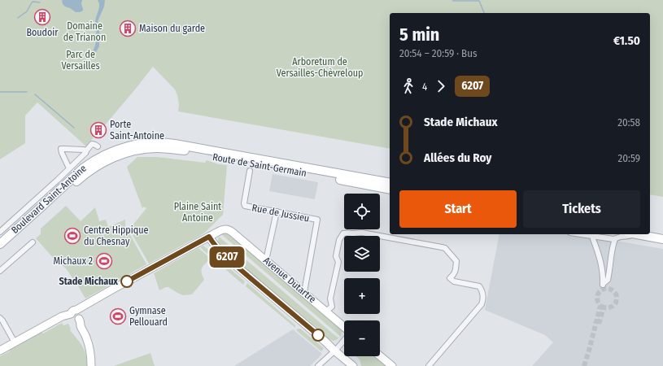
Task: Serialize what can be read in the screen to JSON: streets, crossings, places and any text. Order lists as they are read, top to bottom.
{
  "streets": {
    "main road": ["Route de Saint-Germain", "Boulevard Saint-Antoine", "Avenue Dutartre"],
    "street": ["Rue de Jussieu"]
  },
  "crossings": [
    ["Route de Saint-Germain", "Boulevard Saint-Antoine"],
    ["Rue de Jussieu", "Avenue Dutartre"]
  ],
  "parks": [
    "Domaine de Trianon",
    "Parc de Versailles",
    "Arboretum de Versailles-Chèvreloup",
    "Plaine Saint Antoine"
  ],
  "places": {
    "building": ["Boudoir", "Maison du garde", "Porte Saint-Antoine"],
    "sports": ["Centre Hippique du Chesnay", "Michaux 2", "Gymnase Pellouard"],
    "other": ["Stade Michaux"]
  },
  "lines": ["bus line 6207"],
  "page": {
    "on_map": "6207",
    "heading": ["5 min", "20:54 – 20:59 · Bus", "€1.50"],
    "legs": ["4", "6207"],
    "list": [
      {
        "name": "Stade Michaux",
        "value": "20:58"
      },
      {
        "name": "Allées du Roy",
        "value": "20:59"
      }
    ],
    "buttons": ["Start", "Tickets"],
    "map_buttons": ["+", "−"]
  }
}
